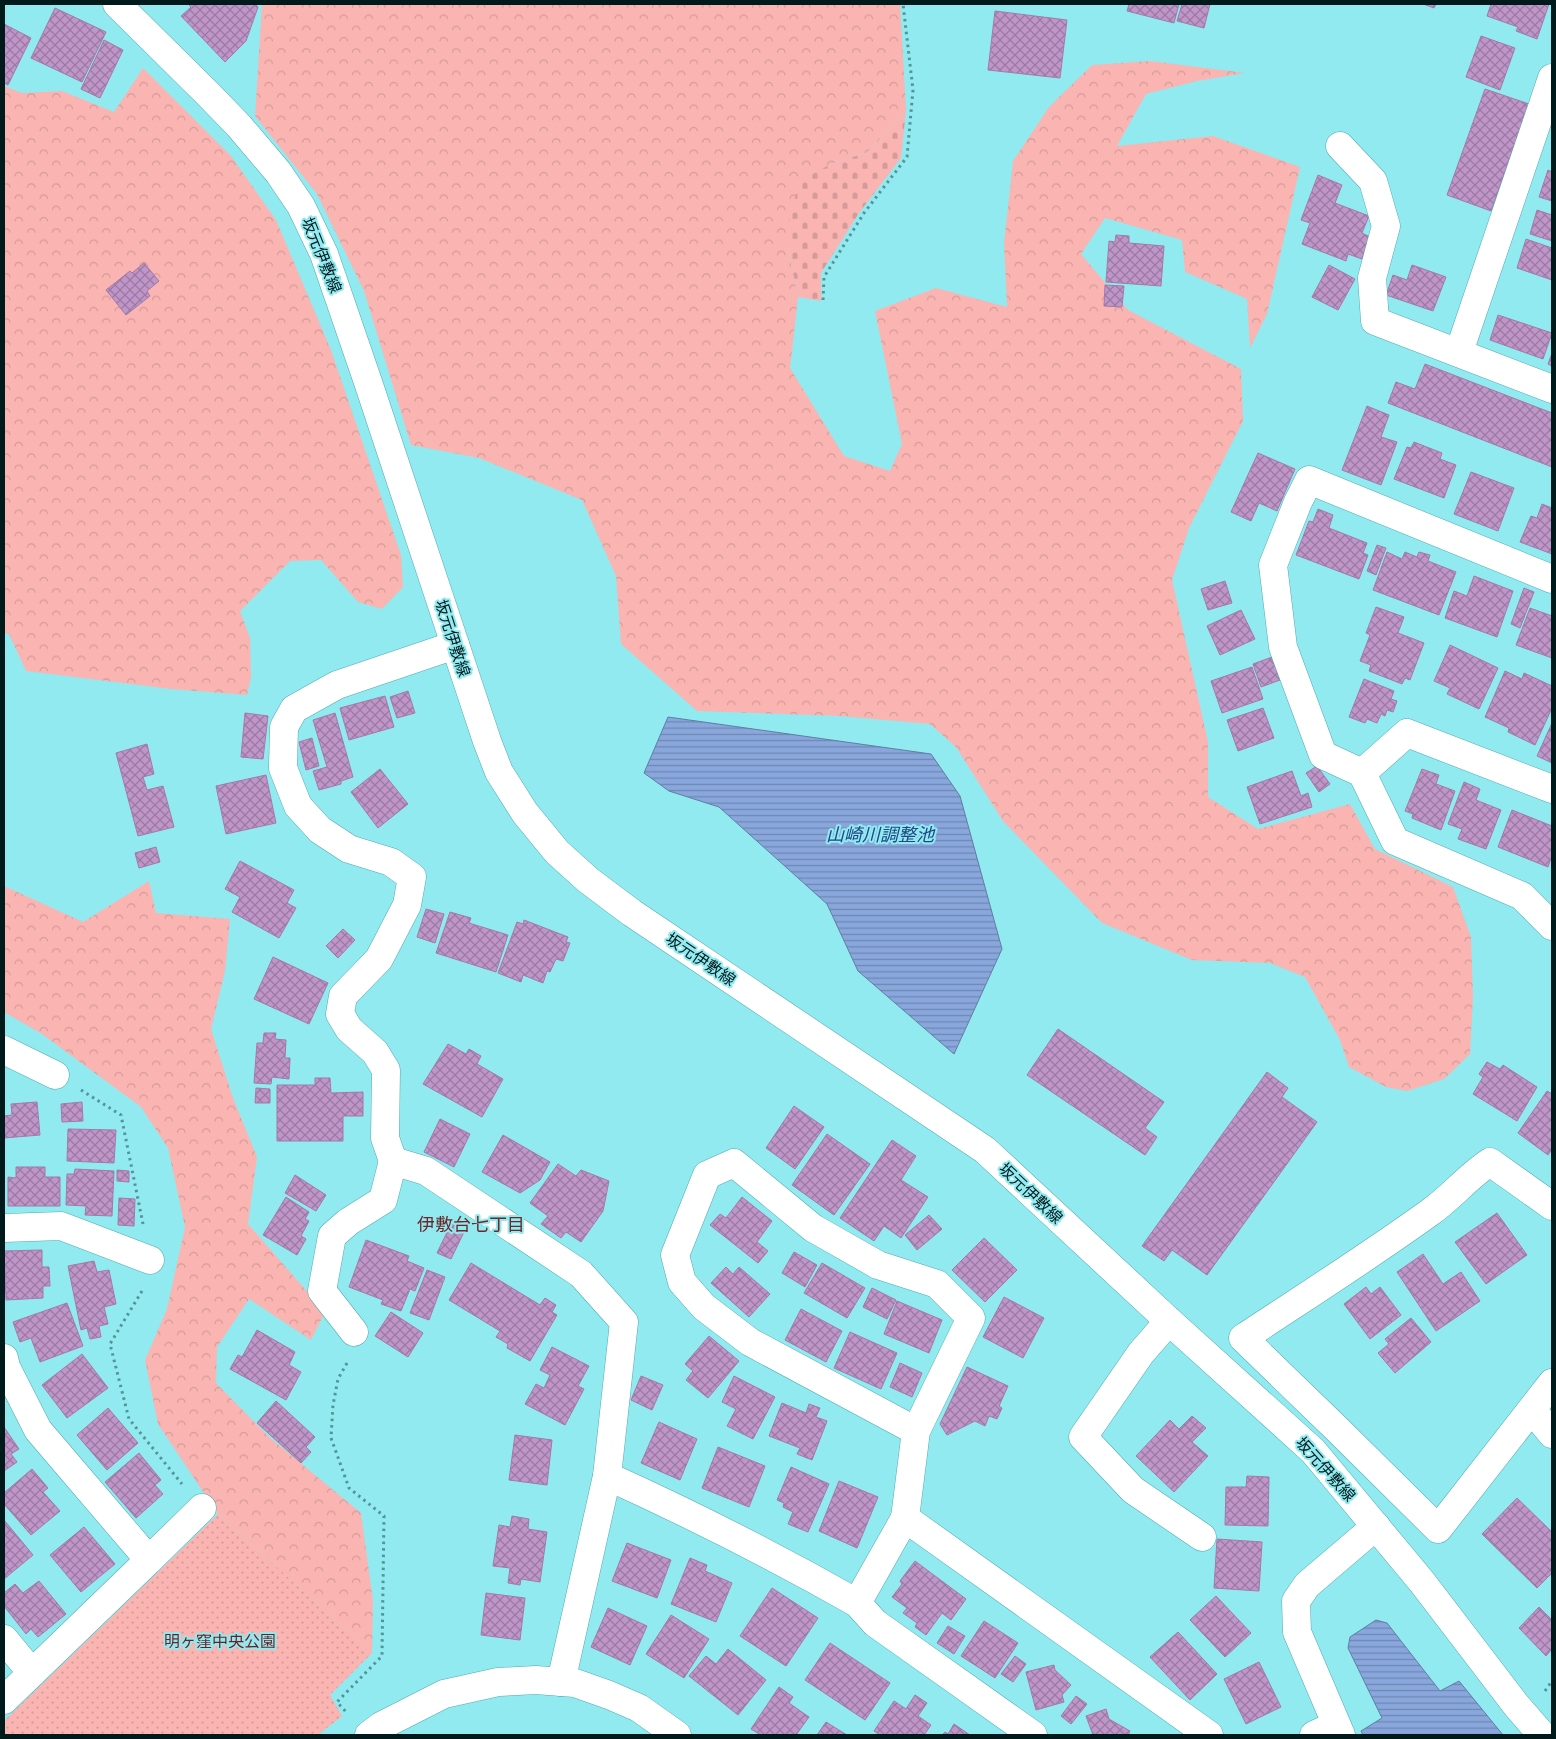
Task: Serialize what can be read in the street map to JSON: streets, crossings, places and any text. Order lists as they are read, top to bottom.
{
  "streets": {
    "street": ["坂元伊敷線"]
  },
  "districts": ["伊敷台七丁目"],
  "water": ["山崎川調整池"],
  "parks": ["明ヶ窪中央公園"]
}
